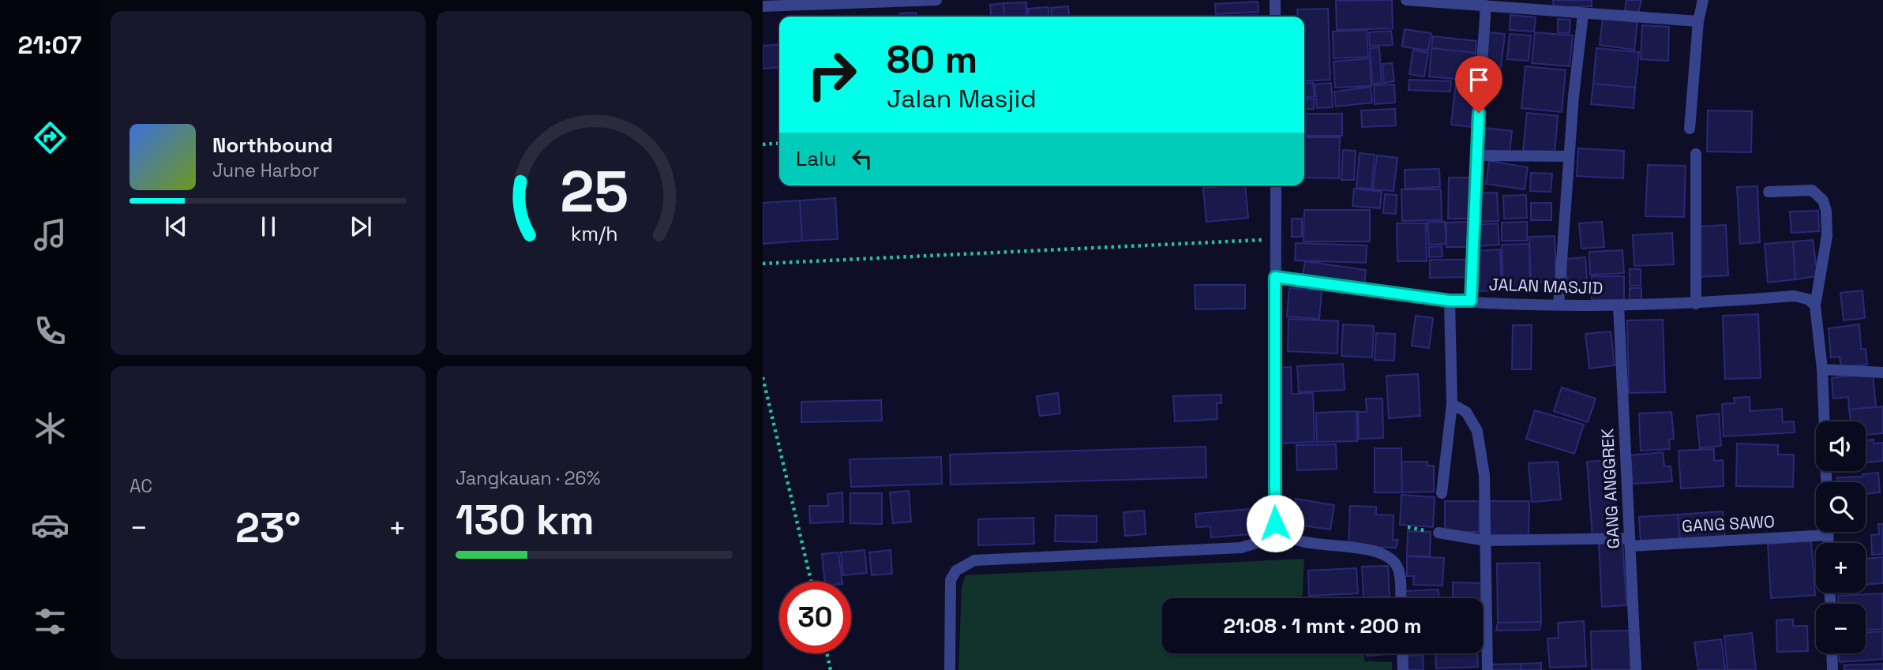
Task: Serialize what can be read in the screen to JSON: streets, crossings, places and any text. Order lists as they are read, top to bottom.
{
  "streets": {
    "street": ["JALAN MASJID", "GANG ANGGREK", "GANG SAWO"]
  },
  "crossings": [
    ["JALAN MASJID", "GANG ANGGREK"],
    ["GANG ANGGREK", "GANG SAWO"]
  ],
  "page": {
    "tabs": "21:07",
    "turn": ["80 m", "Jalan Masjid"],
    "song": ["Northbound", "June Harbor"],
    "then": "Lalu",
    "tile": [
      "AC",
      ["Jangkauan · 26%", "130 km"]
    ],
    "map_buttons": ["+", "−"],
    "heat": ["−", "23°", "+"],
    "limit": "30",
    "trip": "21:08 · 1 mnt · 200 m",
    "gauge": ["25", "km/h"]
  }
}
